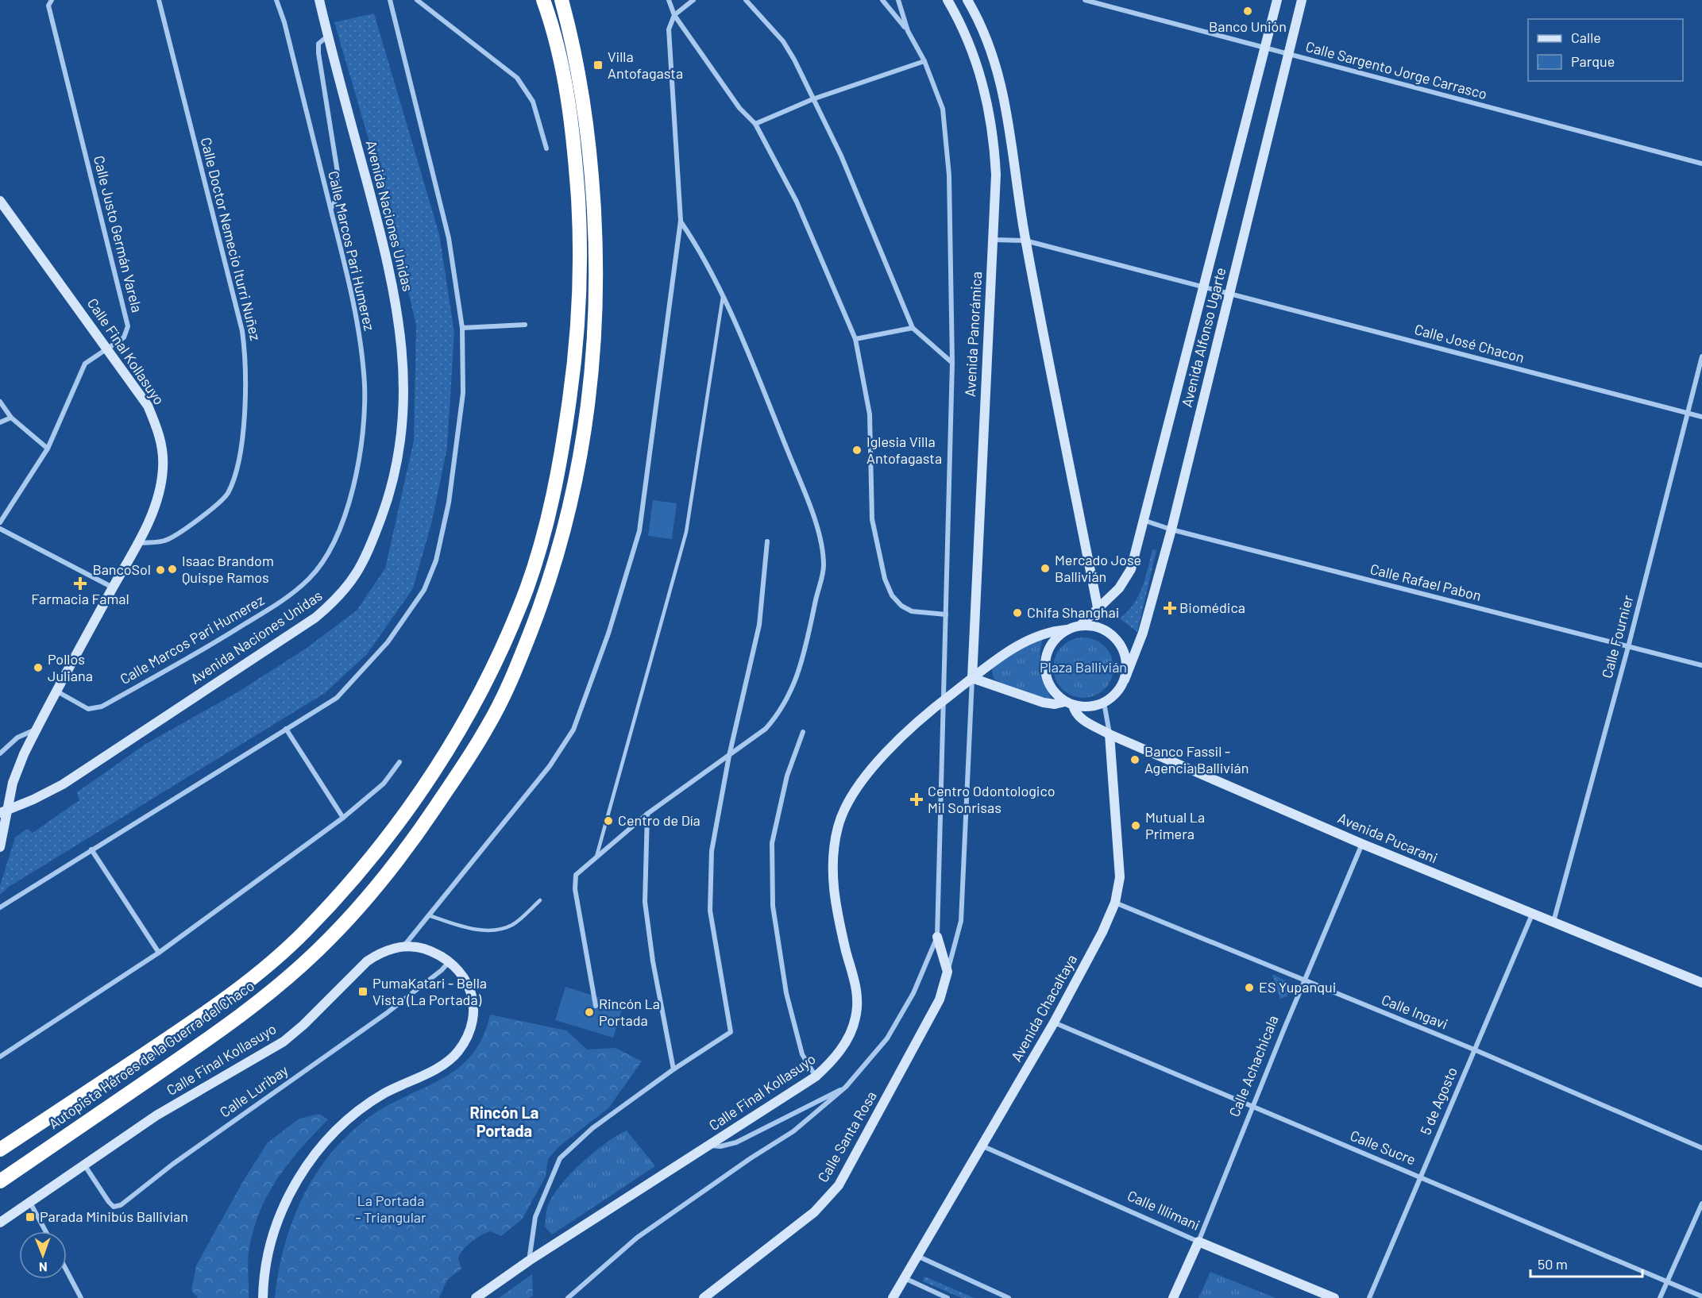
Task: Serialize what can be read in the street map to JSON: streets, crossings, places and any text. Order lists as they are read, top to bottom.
{
  "streets": {
    "highway": ["Autopista Héroes de la Guerra del Chaco"],
    "main road": [
      "Avenida Naciones Unidas",
      "Avenida Panorámica",
      "Avenida Alfonso Ugarte",
      "Calle Final Kollasuyo",
      "Avenida Pucarani",
      "Avenida Chacaltaya",
      "Calle Achachicala",
      "Calle Santa Rosa",
      "Calle Illimani"
    ],
    "street": [
      "Calle Sargento Jorge Carrasco",
      "Calle Justo Germán Varela",
      "Calle Doctor Nemecio Iturri Nuñez",
      "Calle Marcos Pari Humerez",
      "Calle José Chacon",
      "Calle Rafael Pabon",
      "Calle Fournier",
      "Calle Ingavi",
      "Calle Luribay",
      "5 de Agosto",
      "Calle Sucre"
    ]
  },
  "crossings": [
    ["Calle Sargento Jorge Carrasco", "Avenida Alfonso Ugarte"],
    ["Avenida Naciones Unidas", "Calle Final Kollasuyo"],
    ["Calle Justo Germán Varela", "Calle Final Kollasuyo"],
    ["Calle Doctor Nemecio Iturri Nuñez", "Calle Final Kollasuyo"],
    ["Calle Marcos Pari Humerez", "Calle Final Kollasuyo"],
    ["Avenida Panorámica", "Calle Final Kollasuyo"],
    ["Avenida Panorámica", "Calle Santa Rosa"],
    ["Avenida Alfonso Ugarte", "Calle José Chacon"],
    ["Avenida Alfonso Ugarte", "Calle Final Kollasuyo"],
    ["Avenida Alfonso Ugarte", "Calle Rafael Pabon"],
    ["Avenida Alfonso Ugarte", "Avenida Pucarani"],
    ["Avenida Alfonso Ugarte", "Avenida Chacaltaya"],
    ["Calle José Chacon", "Calle Fournier"],
    ["Calle Final Kollasuyo", "Avenida Pucarani"],
    ["Calle Final Kollasuyo", "Avenida Chacaltaya"],
    ["Calle Final Kollasuyo", "Calle Luribay"],
    ["Calle Final Kollasuyo", "Calle Santa Rosa"],
    ["Calle Rafael Pabon", "Calle Fournier"],
    ["Calle Fournier", "Avenida Pucarani"],
    ["Avenida Pucarani", "Avenida Chacaltaya"],
    ["Avenida Pucarani", "Calle Achachicala"],
    ["Avenida Pucarani", "5 de Agosto"],
    ["Avenida Chacaltaya", "Calle Ingavi"],
    ["Avenida Chacaltaya", "Calle Sucre"],
    ["Avenida Chacaltaya", "Calle Illimani"],
    ["Calle Ingavi", "Calle Achachicala"],
    ["Calle Ingavi", "5 de Agosto"],
    ["Calle Achachicala", "Calle Sucre"],
    ["Calle Achachicala", "Calle Illimani"],
    ["5 de Agosto", "Calle Sucre"]
  ],
  "districts": ["Rincón La Portada"],
  "parks": ["Plaza Ballivián", "La Portada - Triangular"],
  "places": {
    "other": [
      "Banco Unión",
      "Iglesia Villa Antofagasta",
      "Mercado Jose Ballivián",
      "Isaac Brandom Quispe Ramos",
      "BancoSol",
      "Chifa Shanghai",
      "Pollos Juliana",
      "Banco Fassil - Agencia Ballivián",
      "Centro de Día",
      "Mutual La Primera",
      "ES Yupanqui",
      "Rincón La Portada"
    ],
    "transit": ["Villa Antofagasta", "PumaKatari - Bella Vista (La Portada)", "Parada Minibús Ballivian"],
    "health": ["Farmacia Famal", "Biomédica", "Centro Odontologico Mil Sonrisas"]
  },
  "legend": ["Calle", "Parque"],
  "scale_bar": "50 m",
  "north": "bottom"
}
